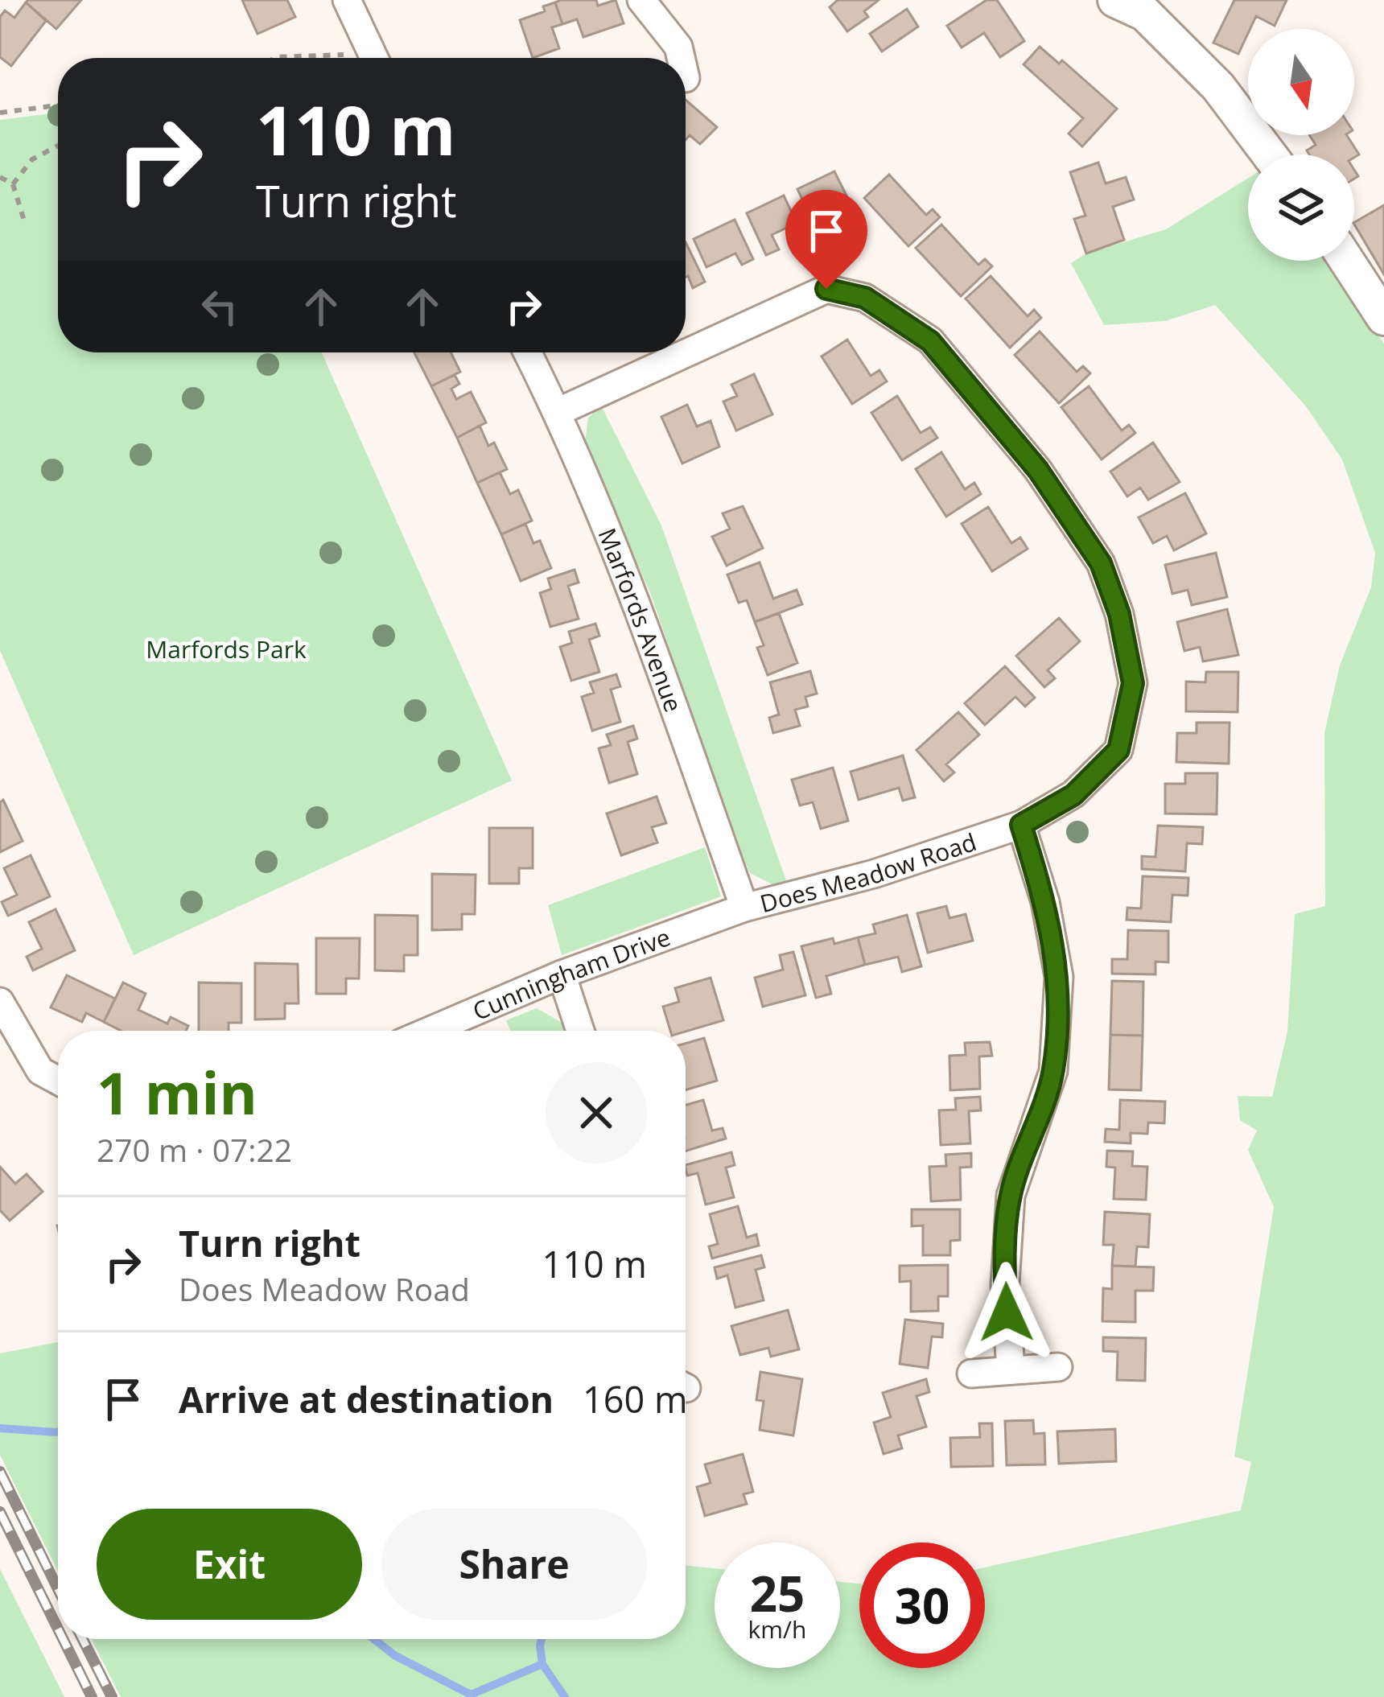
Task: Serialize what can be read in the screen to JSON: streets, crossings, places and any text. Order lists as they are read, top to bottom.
{
  "streets": {
    "street": ["Marfords Avenue", "Does Meadow Road", "Cunningham Drive"]
  },
  "crossings": [
    ["Marfords Avenue", "Does Meadow Road"],
    ["Marfords Avenue", "Cunningham Drive"],
    ["Does Meadow Road", "Cunningham Drive"]
  ],
  "parks": ["Marfords Park"],
  "north": "bottom",
  "page": {
    "turn": ["110 m", "Turn right"],
    "heading": ["1 min", "270 m · 07:22"],
    "list": [
      {
        "name": "Turn right",
        "note": "Does Meadow Road",
        "value": "110 m"
      },
      {
        "name": "Arrive at destination",
        "value": "160 m"
      }
    ],
    "buttons": ["Exit", "Share"],
    "speed": "25 km/h",
    "limit": "30"
  }
}
